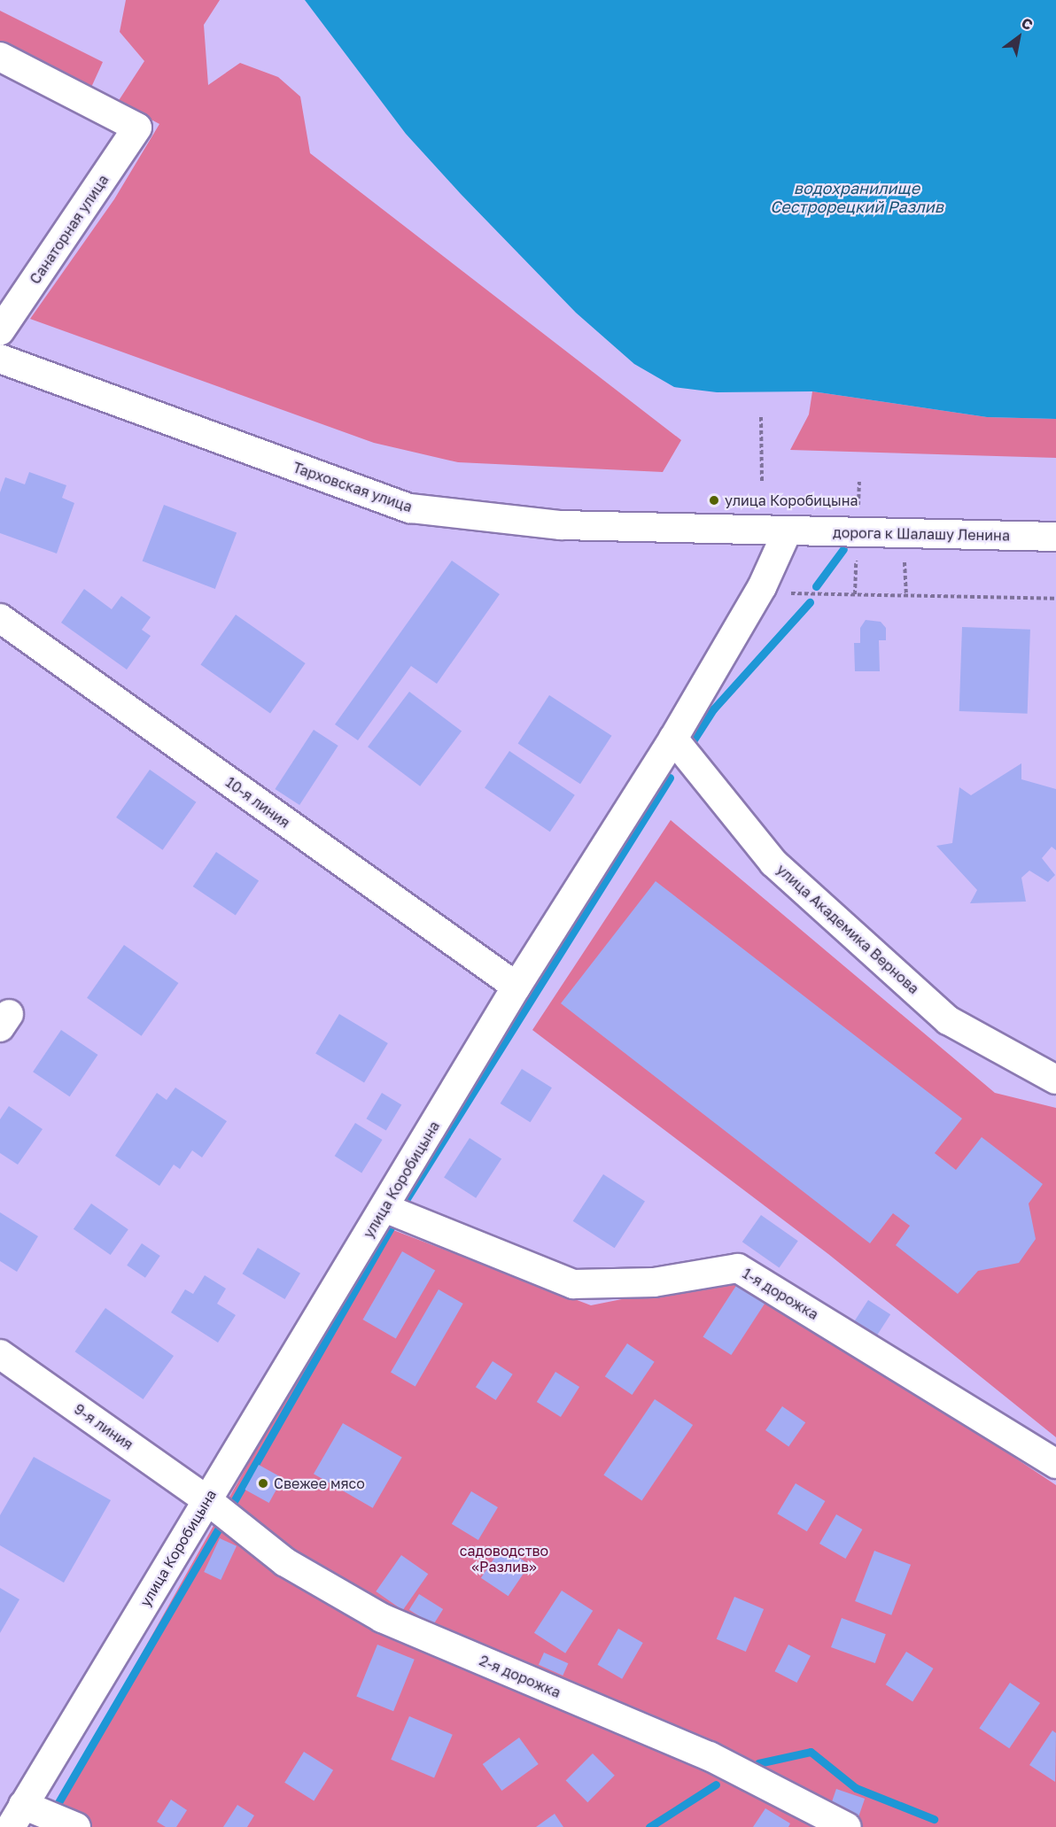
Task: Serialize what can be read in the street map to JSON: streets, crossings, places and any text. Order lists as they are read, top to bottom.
{
  "streets": {
    "street": [
      "Санаторная улица",
      "Тарховская улица",
      "дорога к Шалашу Ленина",
      "10-я линия",
      "улица Академика Вернова",
      "улица Коробицына",
      "1-я дорожка",
      "9-я линия",
      "2-я дорожка"
    ]
  },
  "crossings": [
    ["Тарховская улица", "дорога к Шалашу Ленина"],
    ["Тарховская улица", "улица Коробицына"],
    ["дорога к Шалашу Ленина", "улица Коробицына"],
    ["10-я линия", "улица Коробицына"],
    ["улица Академика Вернова", "улица Коробицына"],
    ["улица Коробицына", "1-я дорожка"],
    ["улица Коробицына", "9-я линия"],
    ["улица Коробицына", "2-я дорожка"],
    ["9-я линия", "2-я дорожка"]
  ],
  "water": ["водохранилище Сестрорецкий Разлив"],
  "parks": ["садоводство «Разлив»"],
  "places": ["улица Коробицына", "Свежее мясо"],
  "north": "top right"
}
